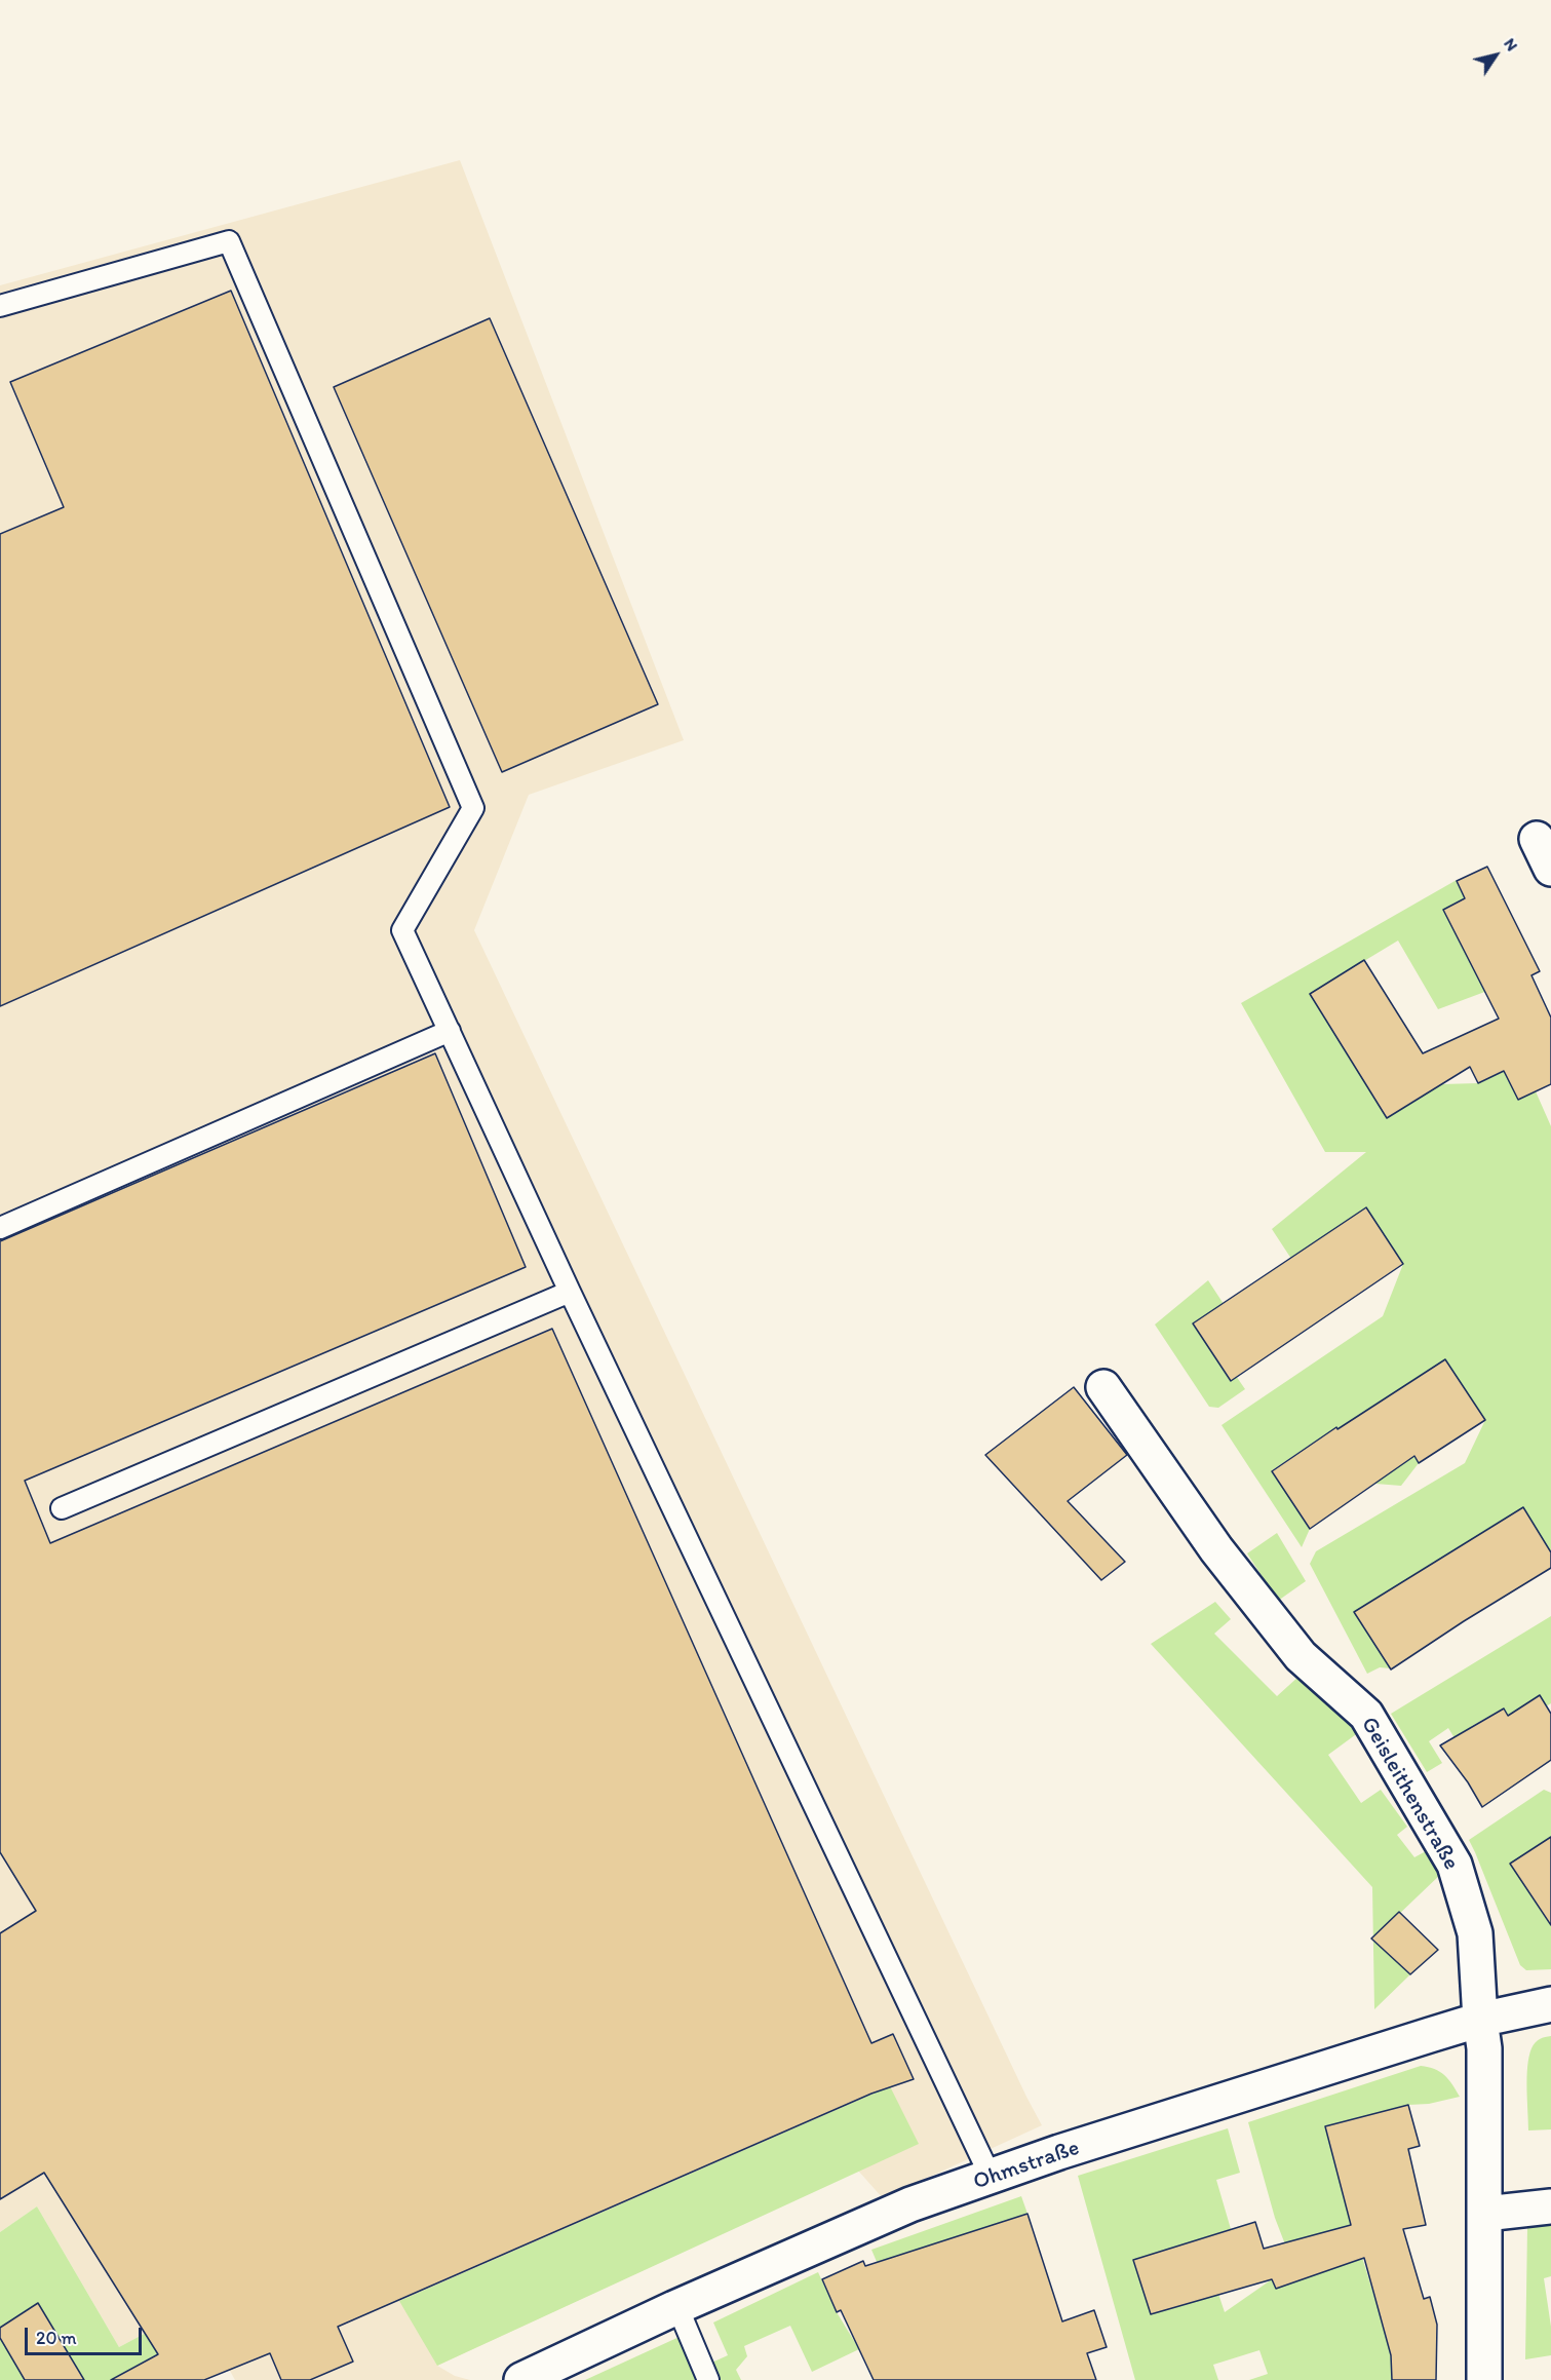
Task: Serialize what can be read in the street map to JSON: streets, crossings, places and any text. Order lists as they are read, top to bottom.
{
  "streets": {
    "street": ["Geisleithenstraße", "Ohmstraße"]
  },
  "crossings": [
    ["Geisleithenstraße", "Ohmstraße"]
  ],
  "scale_bar": "20 m",
  "north": "top right"
}
